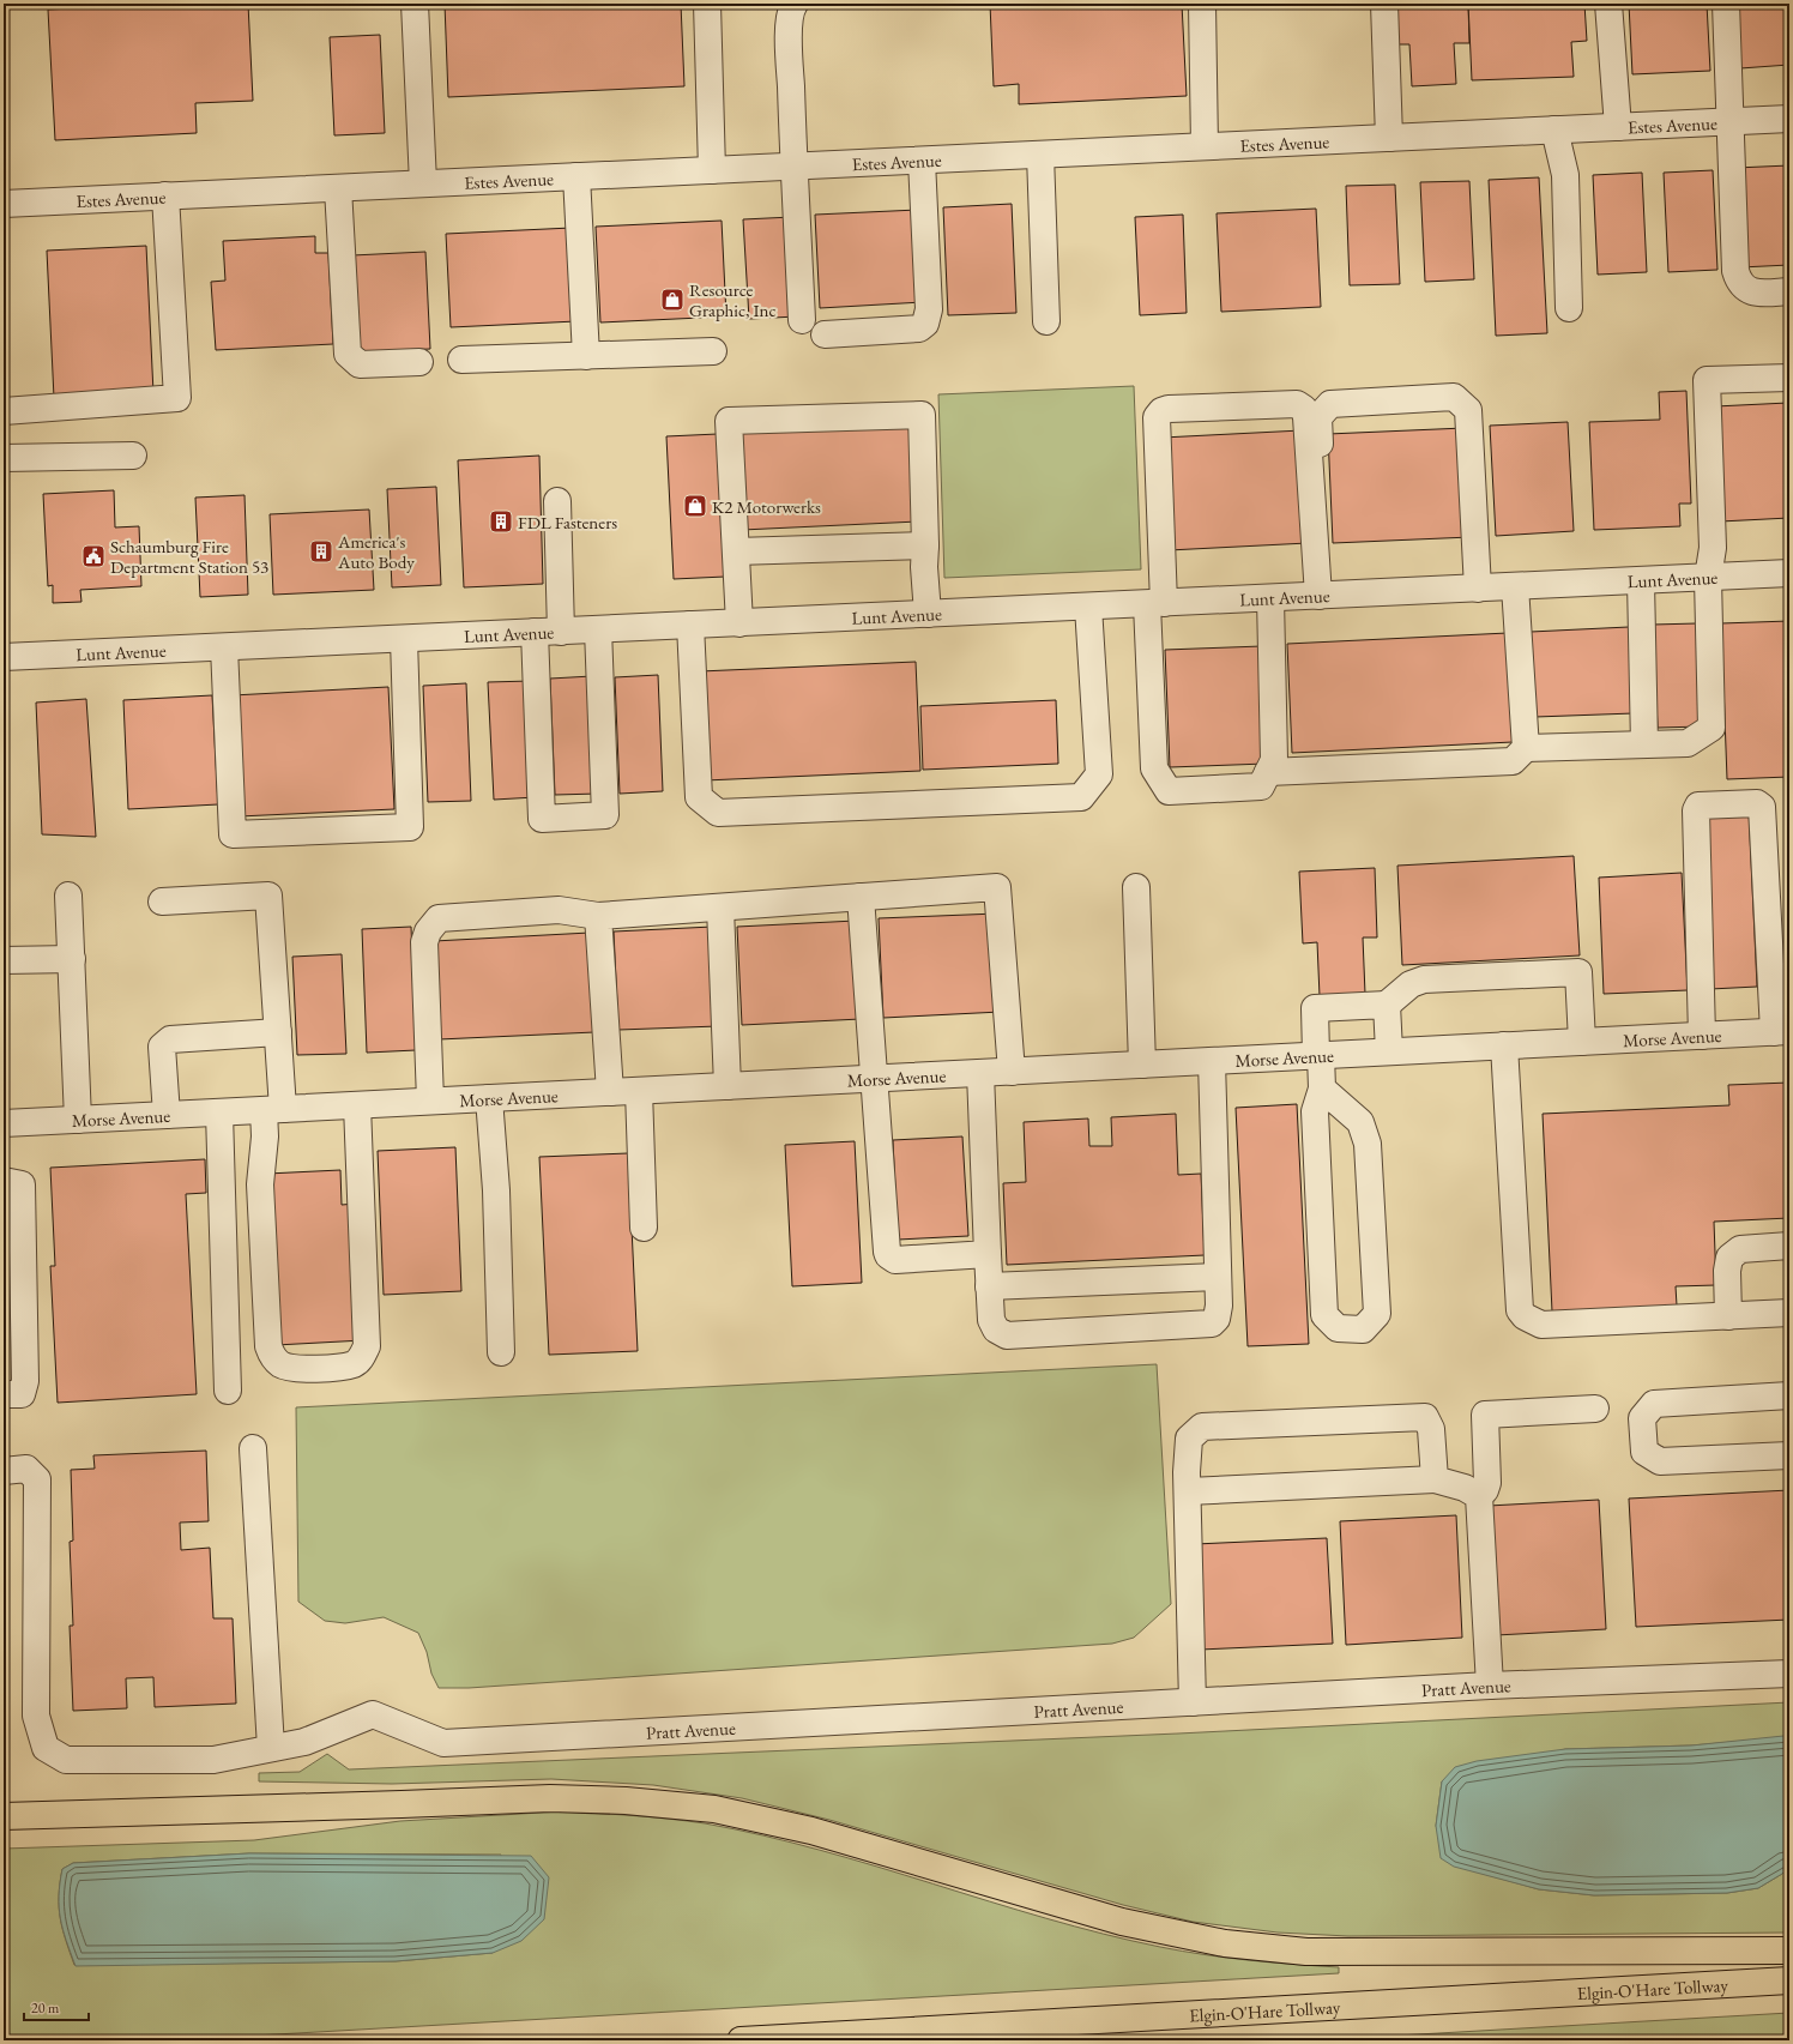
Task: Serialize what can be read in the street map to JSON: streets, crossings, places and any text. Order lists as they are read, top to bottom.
{
  "streets": {
    "highway": ["Elgin-O'Hare Tollway"],
    "street": [
      "Estes Avenue",
      "Lunt Avenue",
      "Morse Avenue",
      "Pratt Avenue"
    ]
  },
  "places": {
    "shop": ["Resource Graphic, Inc", "K2 Motorwerks"],
    "building": ["FDL Fasteners", "America's Auto Body"],
    "public building": ["Schaumburg Fire Department Station 53"]
  },
  "scale_bar": "20 m"
}
